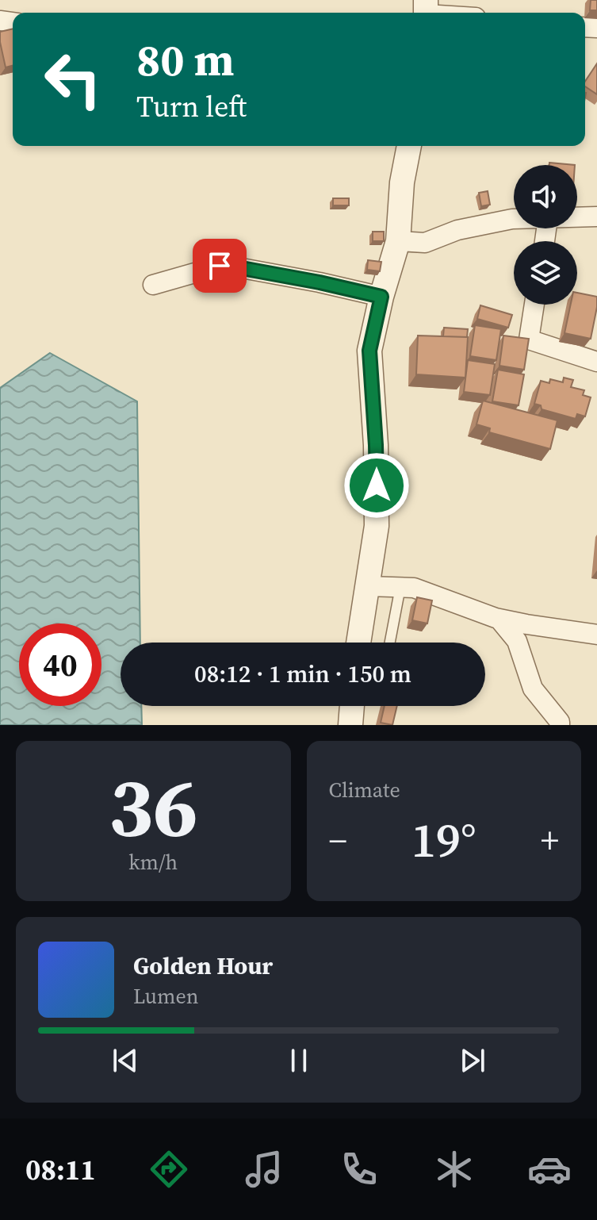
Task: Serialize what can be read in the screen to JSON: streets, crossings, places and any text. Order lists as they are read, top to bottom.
{
  "page": {
    "turn": ["80 m", "Turn left"],
    "limit": "40",
    "trip": "08:12 · 1 min · 150 m",
    "tile": [
      ["36", "km/h"],
      "Climate"
    ],
    "heat": ["−", "19°", "+"],
    "song": ["Golden Hour", "Lumen"],
    "tabs": "08:11"
  }
}
